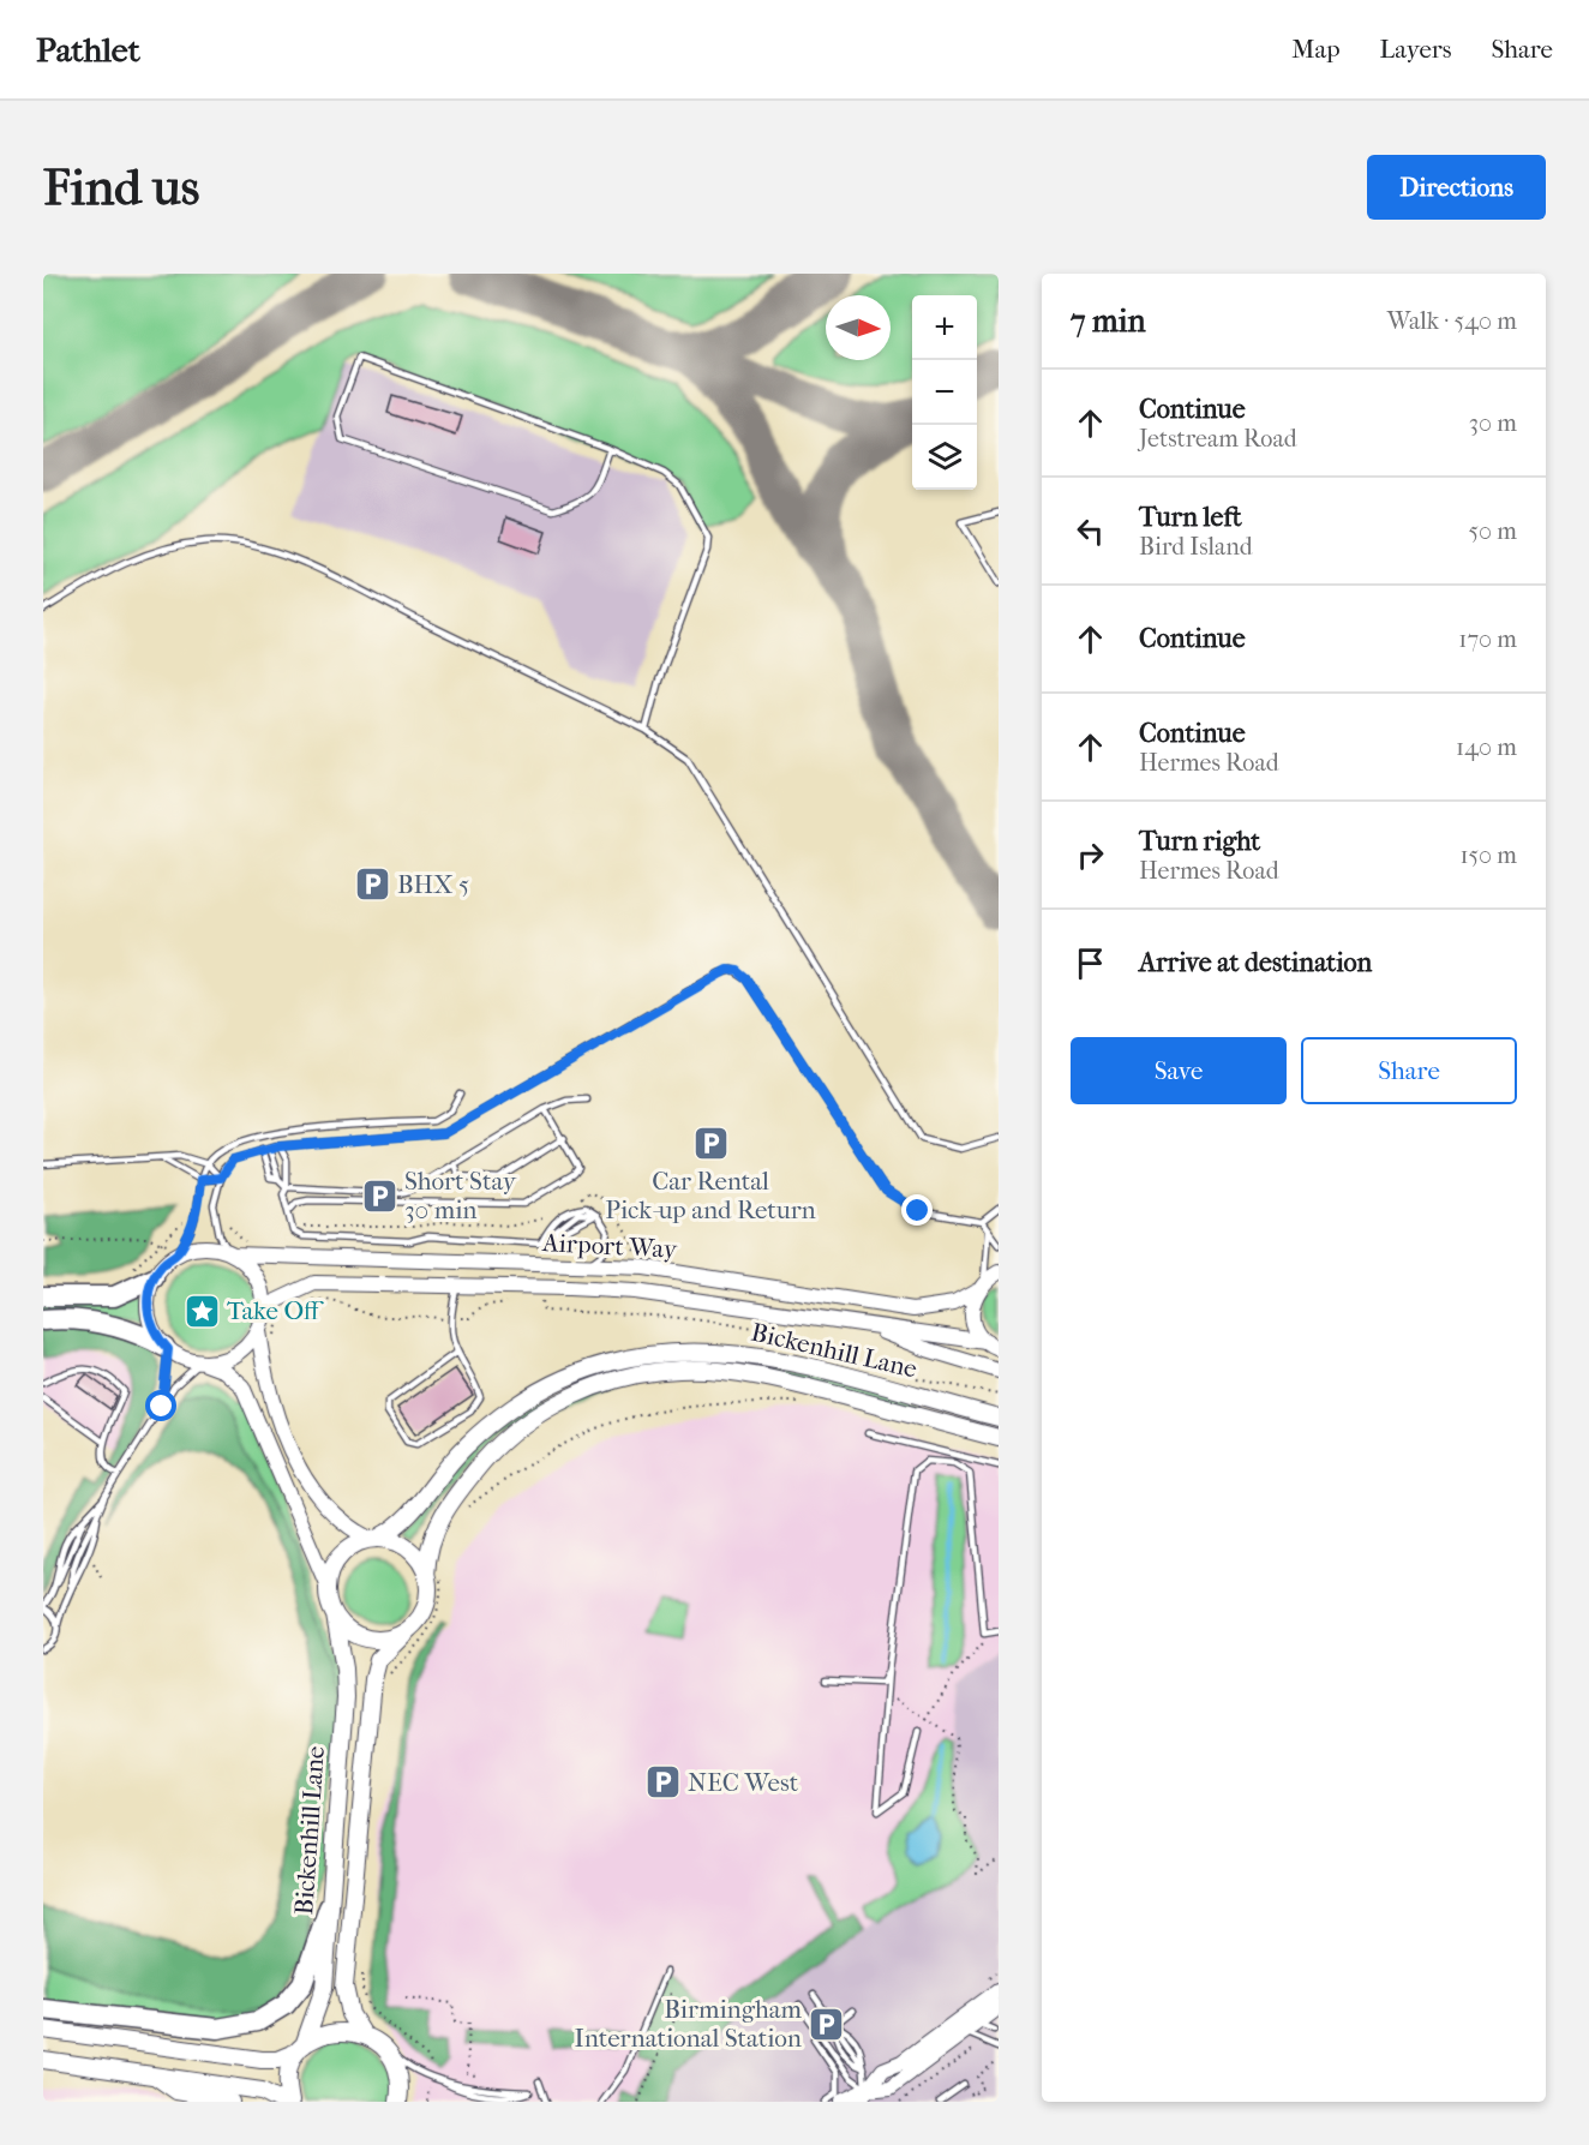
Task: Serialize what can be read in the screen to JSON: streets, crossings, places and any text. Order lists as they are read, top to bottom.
{
  "streets": {
    "main road": ["Bickenhill Lane"],
    "street": ["Airport Way"]
  },
  "places": {
    "parking": [
      "BHX 5",
      "Car Rental Pick-up and Return",
      "Short Stay 30 min",
      "NEC West",
      "Birmingham International Station"
    ],
    "place": ["Take Off"]
  },
  "north": "right",
  "page": {
    "header": "Pathlet",
    "nav": ["Map", "Layers", "Share"],
    "buttons": [
      "Directions",
      ["Save", "Share"]
    ],
    "title": "Find us",
    "heading": ["7 min", "Walk · 540 m"],
    "map_buttons": ["+", "−"],
    "list": [
      ["Continue", "Jetstream Road", "30 m"],
      ["Turn left", "Bird Island", "50 m"],
      ["Continue", "170 m"],
      ["Continue", "Hermes Road", "140 m"],
      ["Turn right", "Hermes Road", "150 m"],
      "Arrive at destination"
    ]
  }
}
